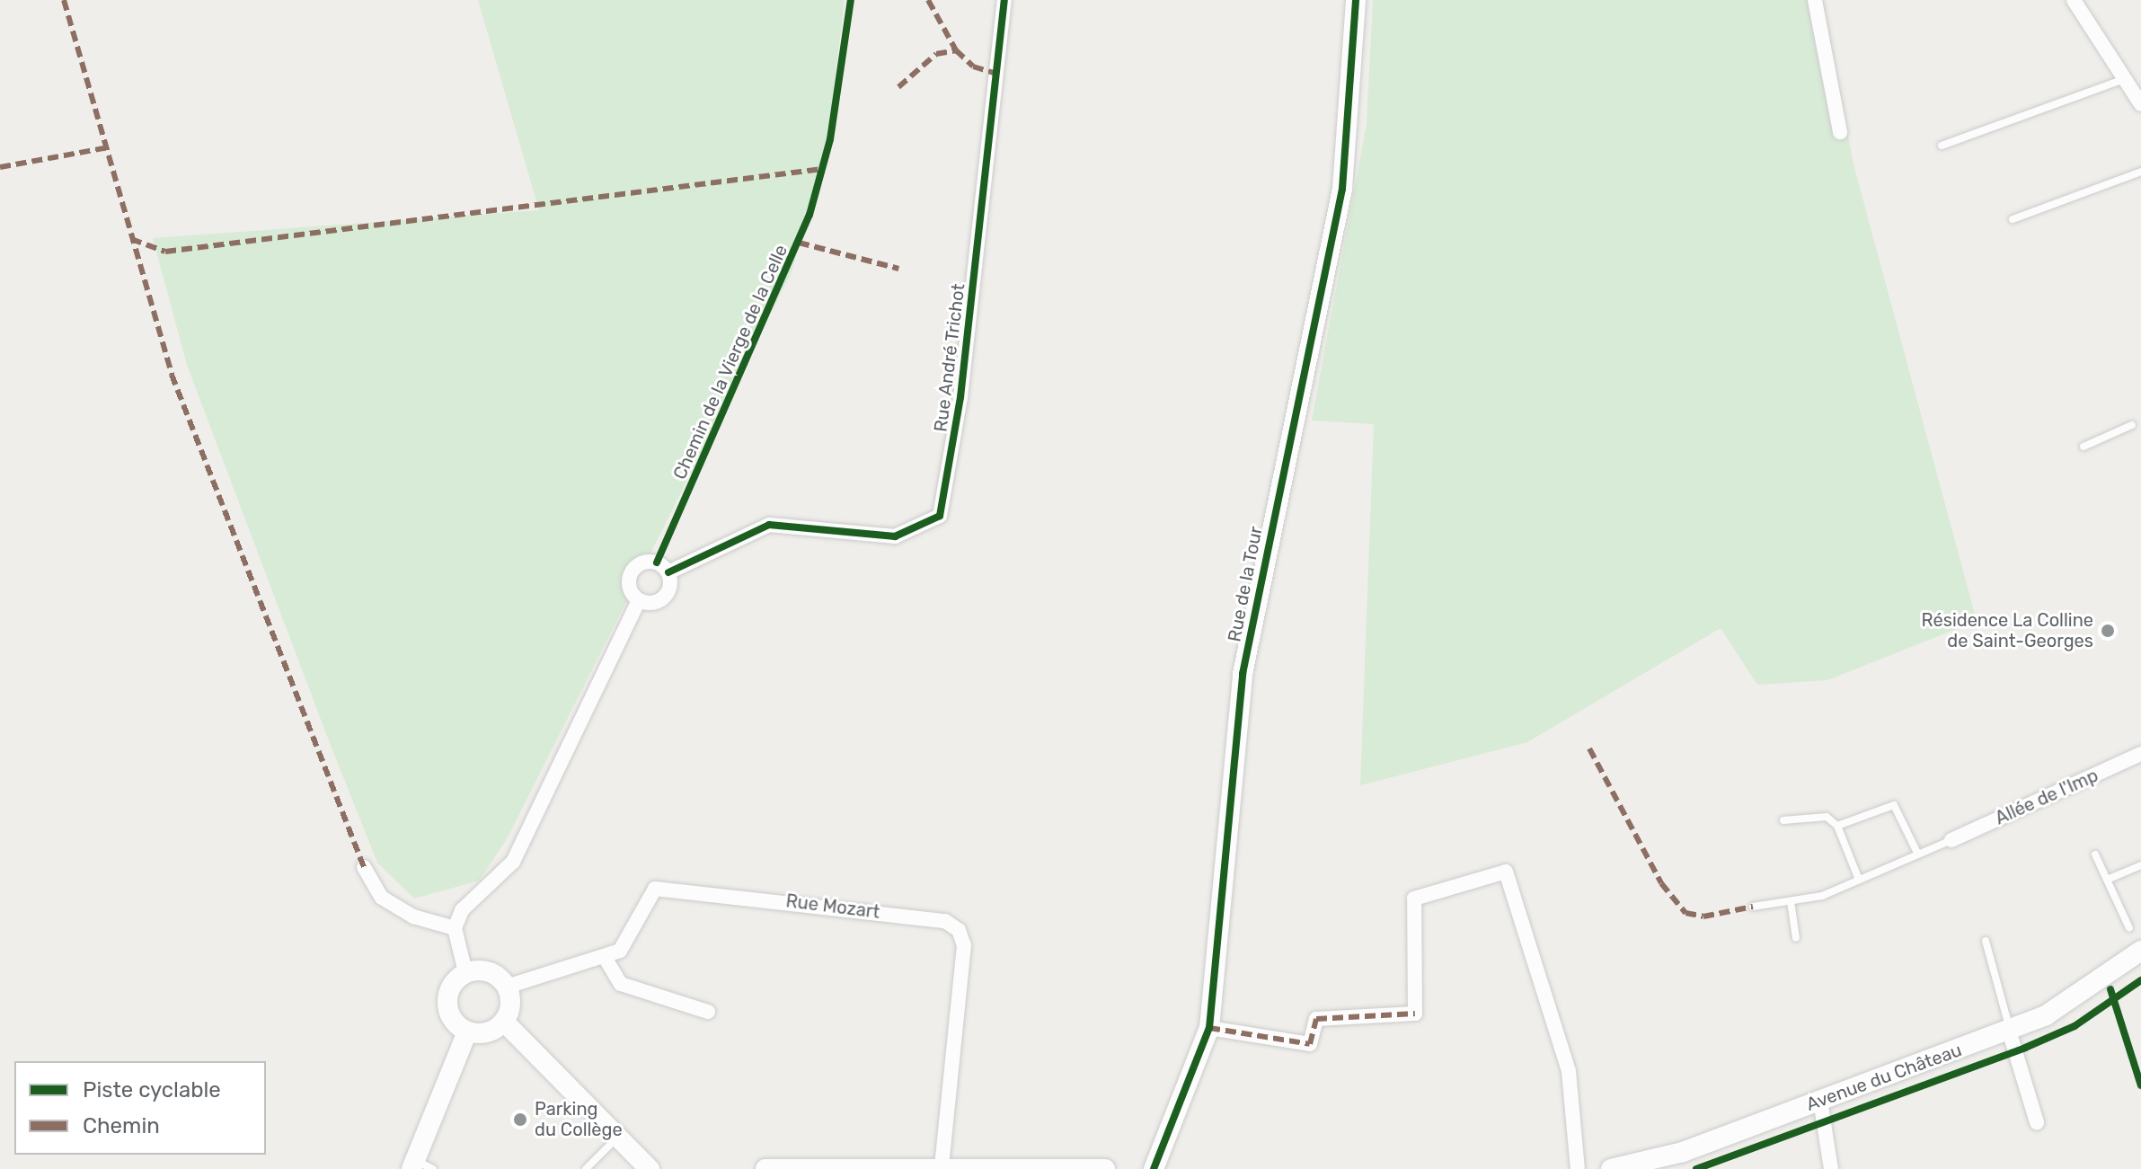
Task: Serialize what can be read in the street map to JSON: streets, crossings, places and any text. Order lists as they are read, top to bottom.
{
  "streets": {
    "street": [
      "Rue André Trichot",
      "Rue de la Tour",
      "Allée de l'Imp",
      "Rue Mozart",
      "Avenue du Château"
    ],
    "cycle path": ["Chemin de la Vierge de la Celle"]
  },
  "places": ["Résidence La Colline de Saint-Georges", "Parking du Collège"],
  "legend": ["Piste cyclable", "Chemin"]
}
